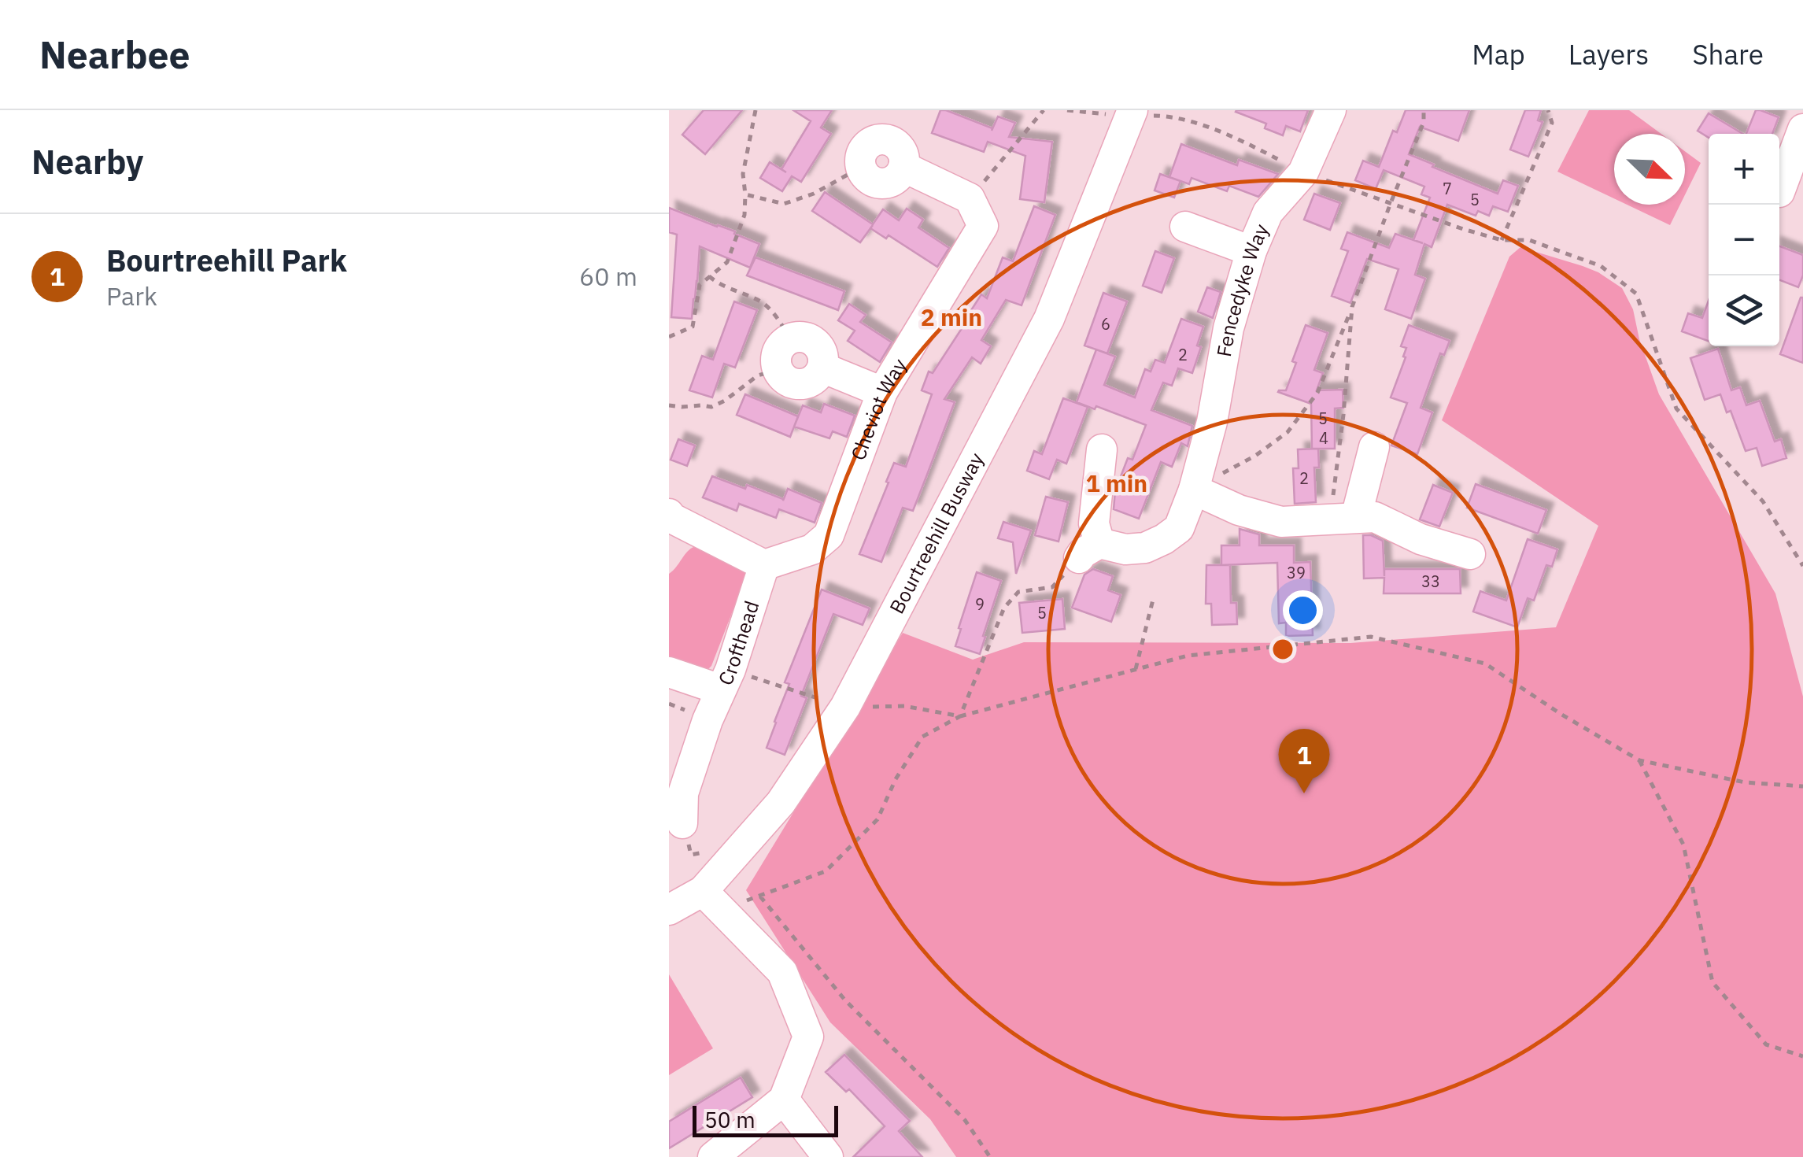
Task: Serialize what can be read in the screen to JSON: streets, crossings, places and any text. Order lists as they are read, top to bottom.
{
  "streets": {
    "street": [
      "Fencedyke Way",
      "Cheviot Way",
      "Bourtreehill Busway",
      "Crofthead"
    ]
  },
  "crossings": [
    ["Cheviot Way", "Crofthead"]
  ],
  "house_numbers": [
    "7",
    "5",
    "6",
    "2",
    "5",
    "4",
    "2",
    "39",
    "33",
    "9",
    "5"
  ],
  "scale_bar": "50 m",
  "north": "bottom right",
  "page": {
    "header": "Nearbee",
    "nav": ["Map", "Layers", "Share"],
    "heading": "Nearby",
    "map_buttons": ["+", "−"],
    "list": [
      {
        "mark": "1",
        "name": "Bourtreehill Park",
        "note": "Park",
        "value": "60 m"
      }
    ],
    "pins": "1",
    "scale": "50 m"
  },
  "rings": ["2 min", "1 min"]
}
